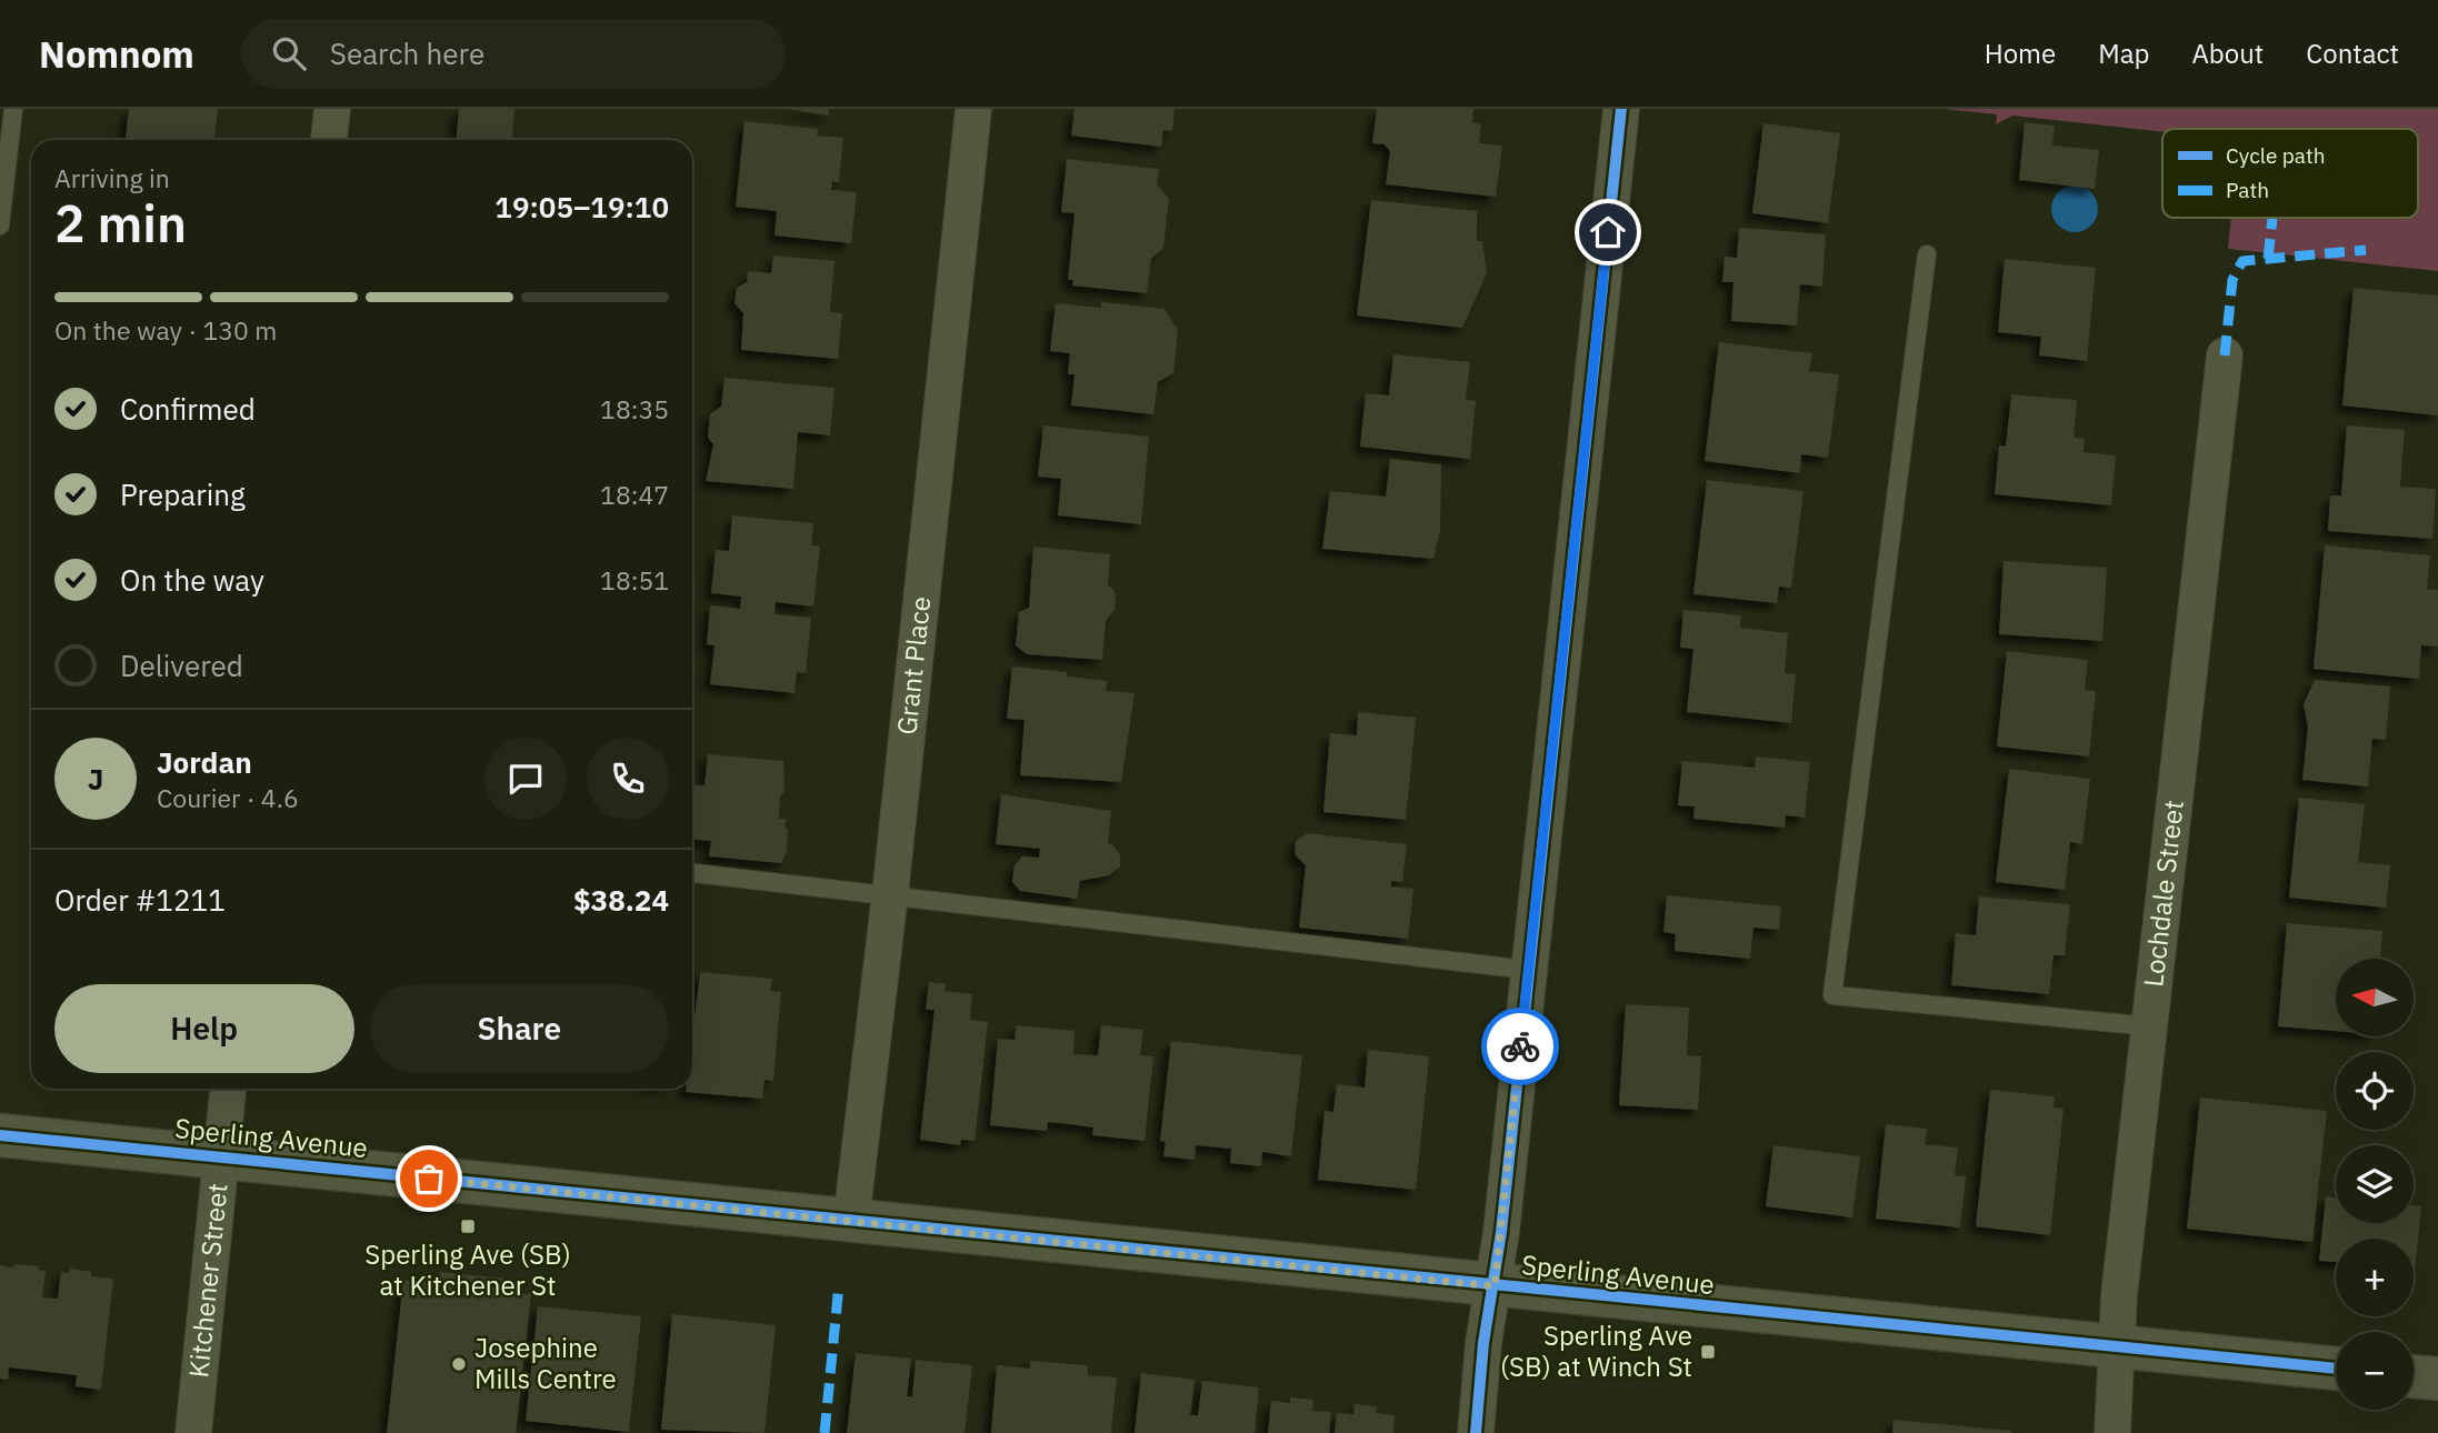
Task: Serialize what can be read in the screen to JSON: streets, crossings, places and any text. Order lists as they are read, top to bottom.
{
  "streets": {
    "street": [
      "Grant Place",
      "Lochdale Street",
      "Sperling Avenue",
      "Kitchener Street"
    ]
  },
  "crossings": [
    ["Grant Place", "Sperling Avenue"],
    ["Lochdale Street", "Sperling Avenue"],
    ["Sperling Avenue", "Kitchener Street"]
  ],
  "places": {
    "transit": ["Sperling Ave (SB) at Kitchener St", "Sperling Ave (SB) at Winch St"],
    "other": ["Josephine Mills Centre"]
  },
  "legend": ["Cycle path", "Path"],
  "north": "left",
  "page": {
    "header": "Nomnom",
    "search": "Search here",
    "nav": [
      "Home",
      "Map",
      "About",
      "Contact"
    ],
    "heading": ["2 min", "Arriving in", "19:05–19:10"],
    "panel": [
      "Jordan",
      "Courier · 4.6",
      "Order #1211",
      "$38.24"
    ],
    "bar": "On the way · 130 m",
    "list": [
      ["Confirmed", "18:35"],
      ["Preparing", "18:47"],
      ["On the way", "18:51"],
      "Delivered"
    ],
    "round": "J",
    "map_buttons": ["+", "−"],
    "buttons": ["Help", "Share"]
  }
}
